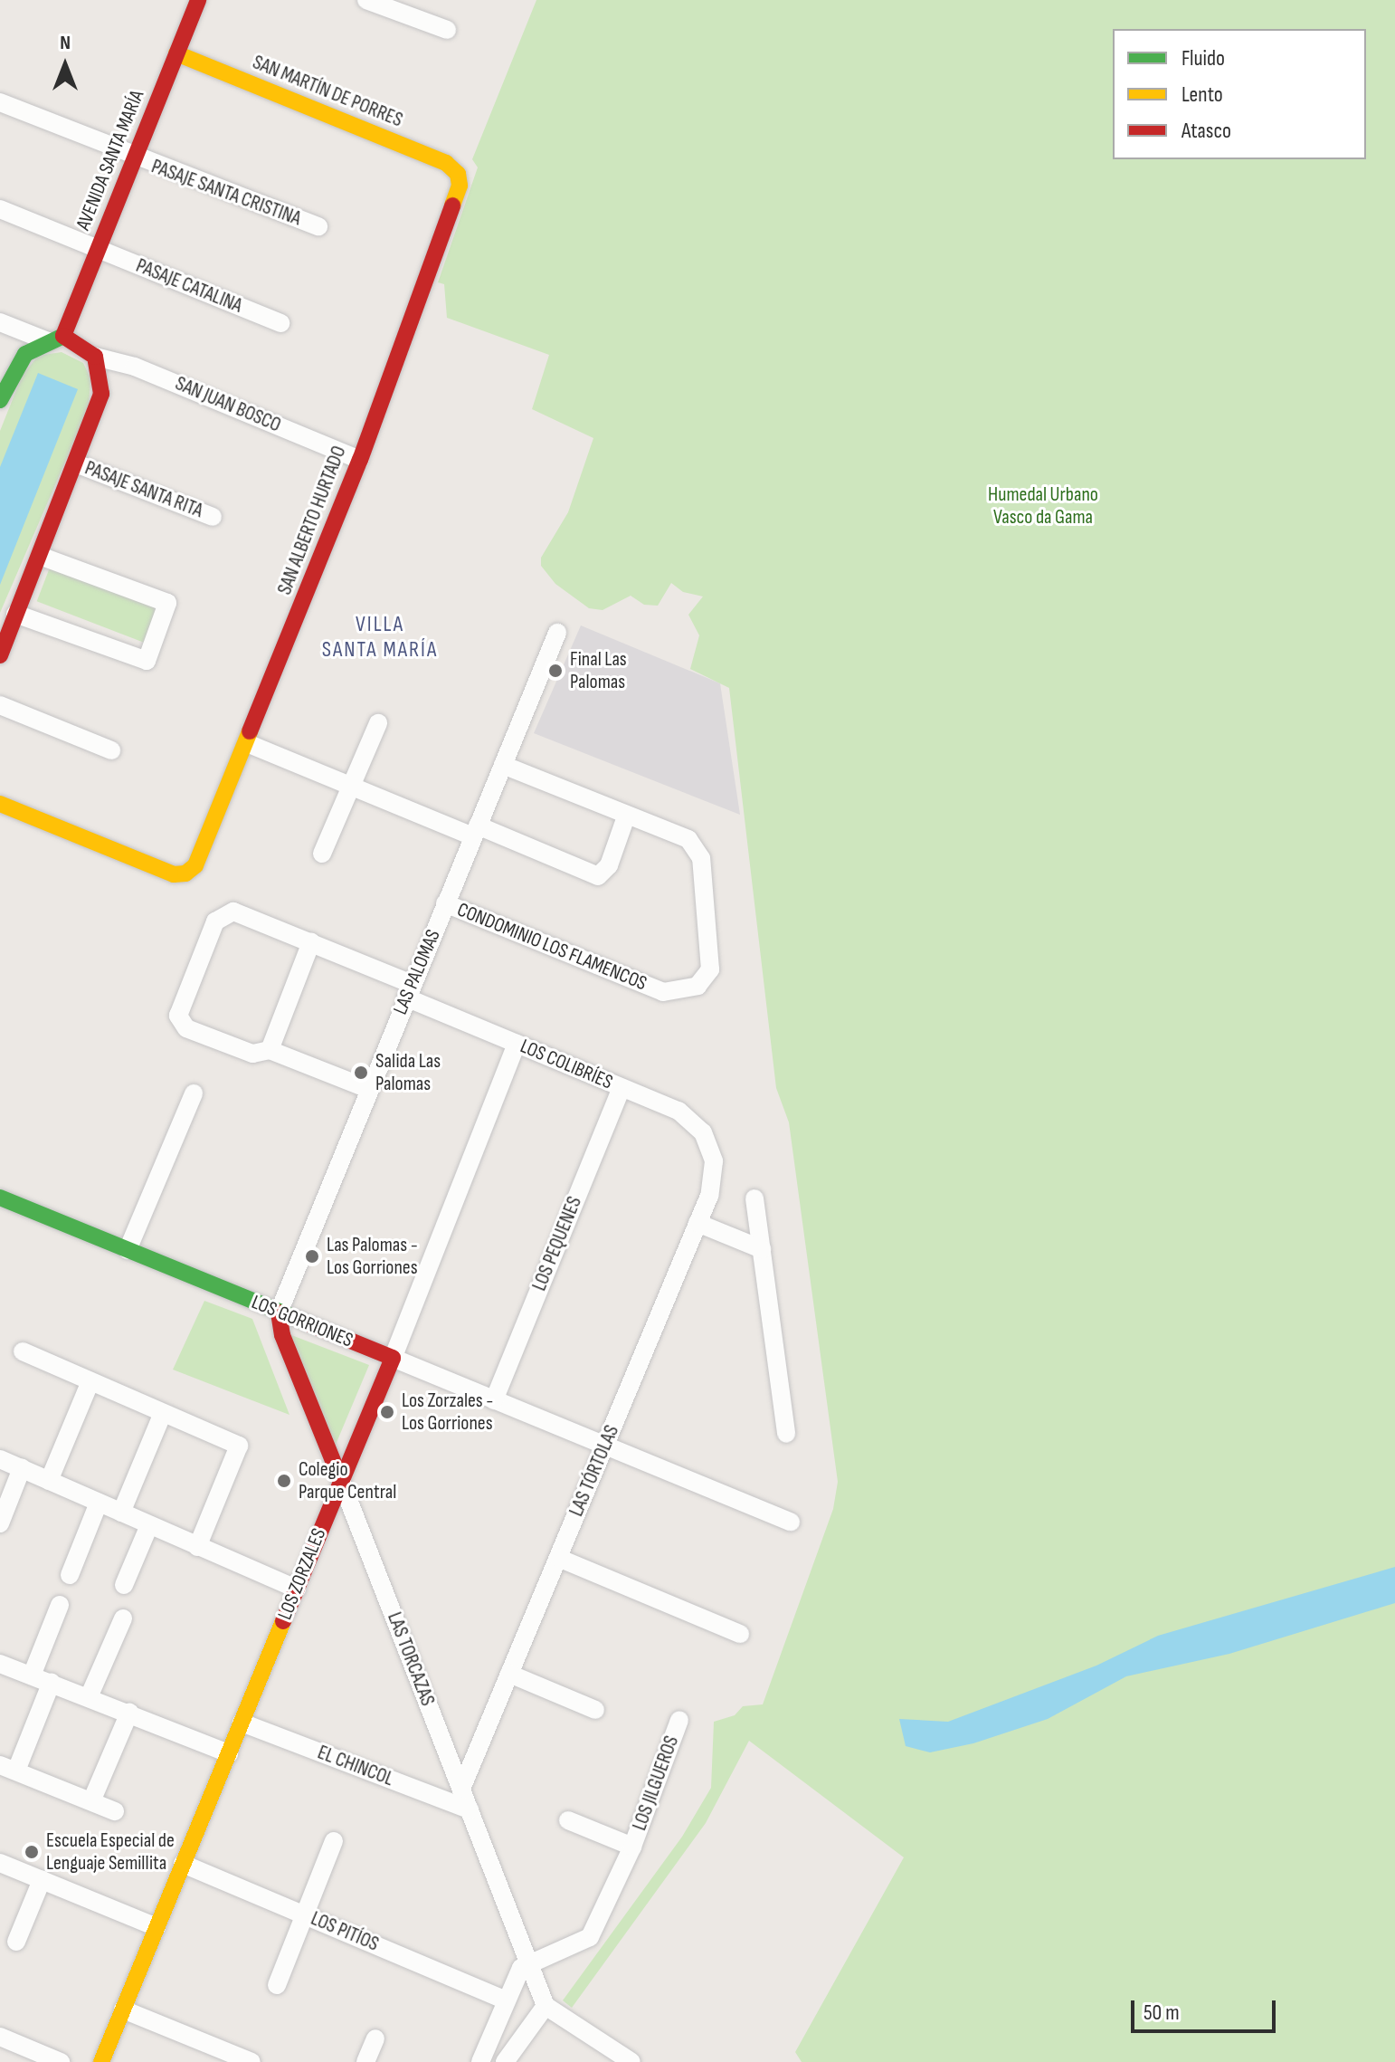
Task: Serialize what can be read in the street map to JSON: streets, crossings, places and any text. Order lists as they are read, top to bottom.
{
  "streets": {
    "street": [
      "SAN MARTÍN DE PORRES",
      "AVENIDA SANTA MARÍA",
      "PASAJE SANTA CRISTINA",
      "PASAJE CATALINA",
      "SAN JUAN BOSCO",
      "PASAJE SANTA RITA",
      "SAN ALBERTO HURTADO",
      "CONDOMINIO LOS FLAMENCOS",
      "LAS PALOMAS",
      "LOS COLIBRÍES",
      "LOS PEQUENES",
      "LOS GORRIONES",
      "LAS TÓRTOLAS",
      "LOS ZORZALES",
      "LAS TORCAZAS",
      "EL CHINCOL",
      "LOS JILGUEROS",
      "LOS PITÍOS"
    ]
  },
  "crossings": [
    ["SAN MARTÍN DE PORRES", "AVENIDA SANTA MARÍA"],
    ["SAN MARTÍN DE PORRES", "SAN ALBERTO HURTADO"],
    ["AVENIDA SANTA MARÍA", "PASAJE SANTA CRISTINA"],
    ["AVENIDA SANTA MARÍA", "PASAJE CATALINA"],
    ["SAN JUAN BOSCO", "SAN ALBERTO HURTADO"],
    ["CONDOMINIO LOS FLAMENCOS", "LAS PALOMAS"],
    ["LAS PALOMAS", "LOS COLIBRÍES"],
    ["LAS PALOMAS", "LOS GORRIONES"],
    ["LAS PALOMAS", "LAS TORCAZAS"],
    ["LOS COLIBRÍES", "LOS PEQUENES"],
    ["LOS COLIBRÍES", "LAS TÓRTOLAS"],
    ["LOS COLIBRÍES", "LOS ZORZALES"],
    ["LOS PEQUENES", "LOS GORRIONES"],
    ["LOS GORRIONES", "LAS TÓRTOLAS"],
    ["LOS GORRIONES", "LOS ZORZALES"],
    ["LOS GORRIONES", "LAS TORCAZAS"],
    ["LAS TÓRTOLAS", "LAS TORCAZAS"],
    ["LOS ZORZALES", "LAS TORCAZAS"],
    ["LOS ZORZALES", "EL CHINCOL"],
    ["LOS ZORZALES", "LOS PITÍOS"],
    ["LAS TORCAZAS", "EL CHINCOL"],
    ["LAS TORCAZAS", "LOS JILGUEROS"]
  ],
  "districts": ["VILLA SANTA MARÍA"],
  "parks": ["Humedal Urbano Vasco da Gama"],
  "places": [
    "Final Las Palomas",
    "Salida Las Palomas",
    "Las Palomas - Los Gorriones",
    "Los Zorzales - Los Gorriones",
    "Colegio Parque Central",
    "Escuela Especial de Lenguaje Semillita"
  ],
  "legend": ["Fluido", "Lento", "Atasco"],
  "scale_bar": "50 m",
  "north": "top"
}
